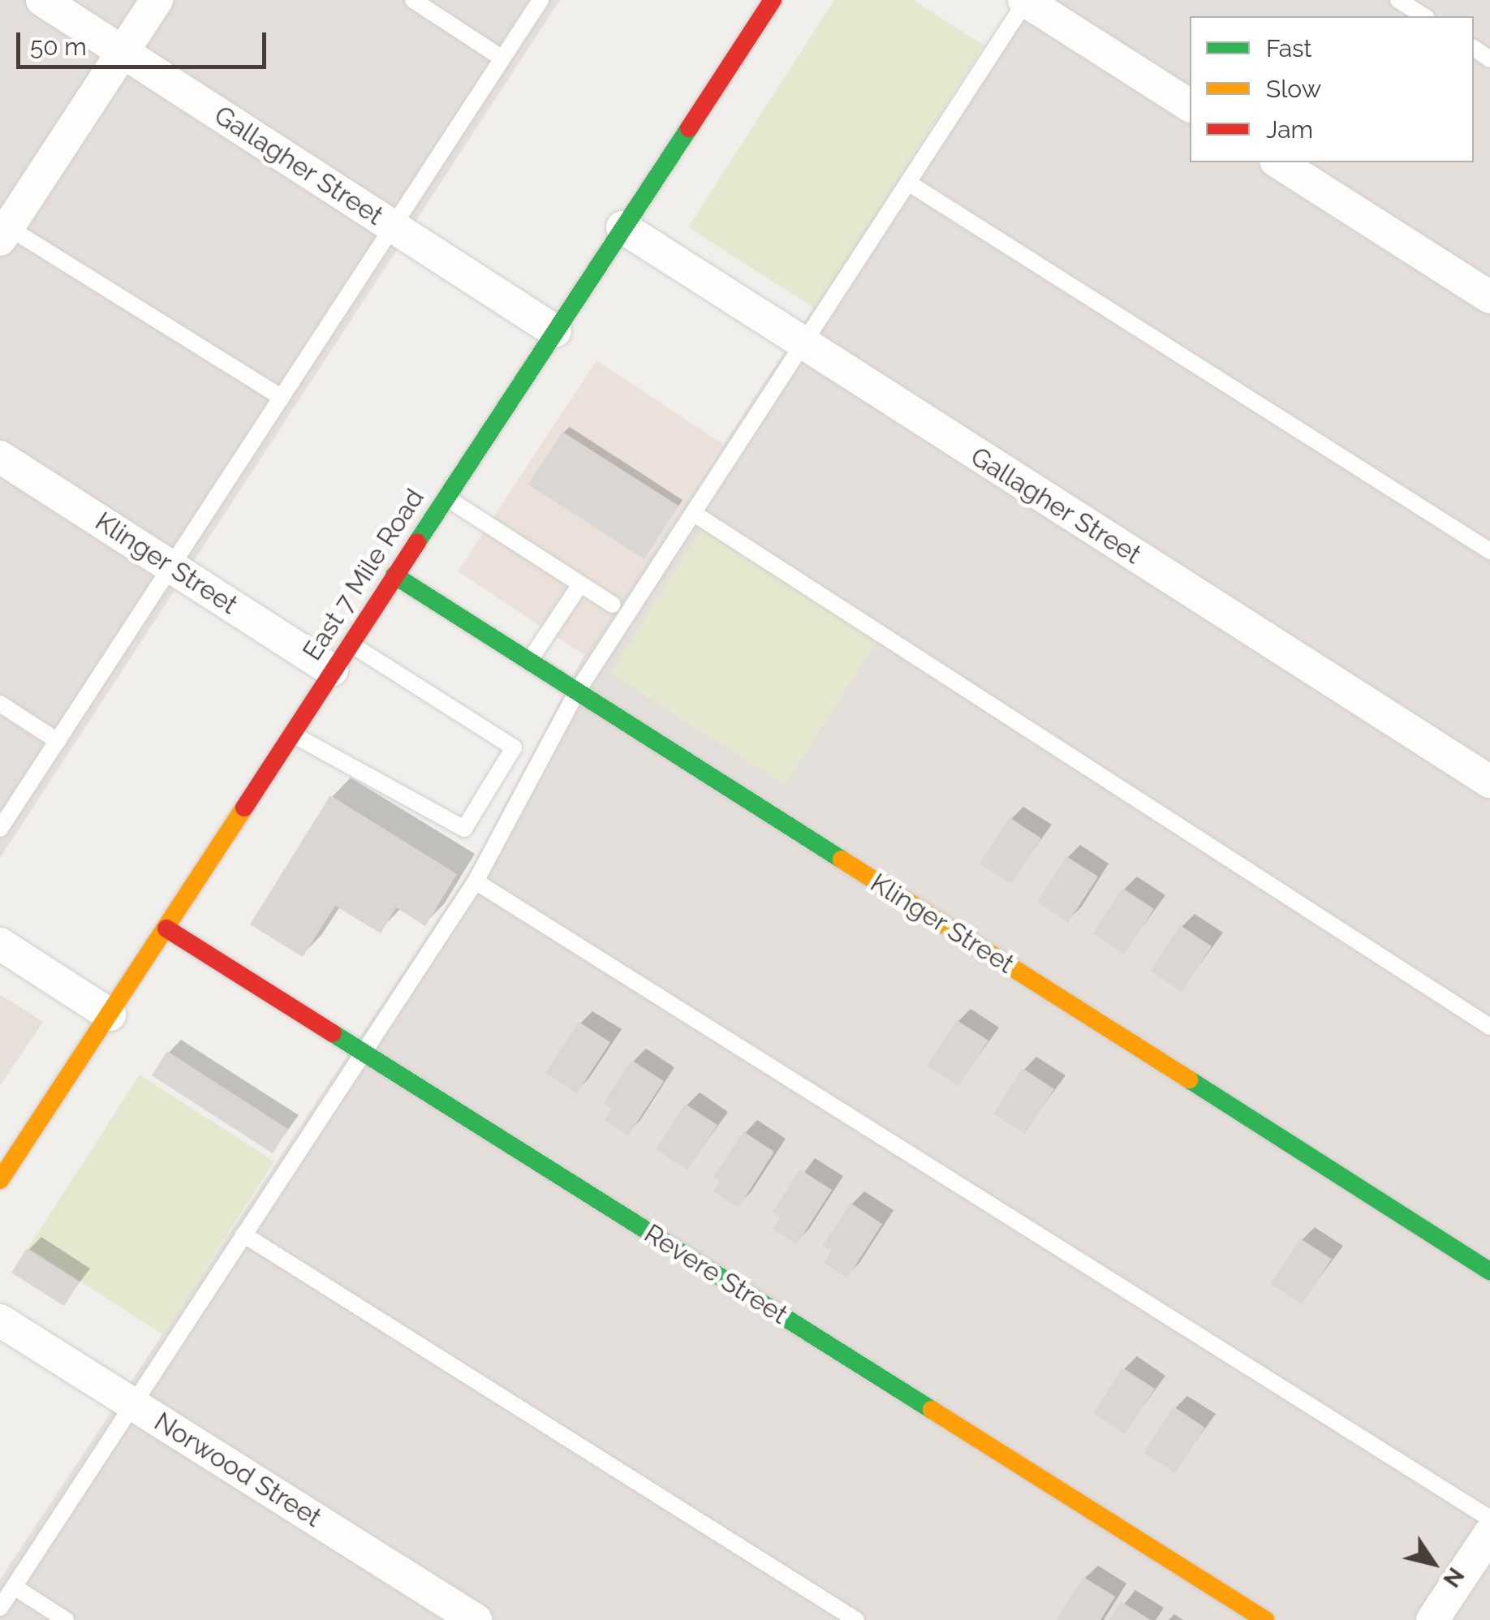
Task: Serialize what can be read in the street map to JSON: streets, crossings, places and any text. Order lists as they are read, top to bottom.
{
  "streets": {
    "street": [
      "Gallagher Street",
      "Klinger Street",
      "East 7 Mile Road",
      "Revere Street",
      "Norwood Street"
    ]
  },
  "crossings": [
    ["Gallagher Street", "East 7 Mile Road"],
    ["Klinger Street", "East 7 Mile Road"],
    ["East 7 Mile Road", "Revere Street"]
  ],
  "legend": ["Fast", "Slow", "Jam"],
  "scale_bar": "50 m",
  "north": "bottom right"
}
